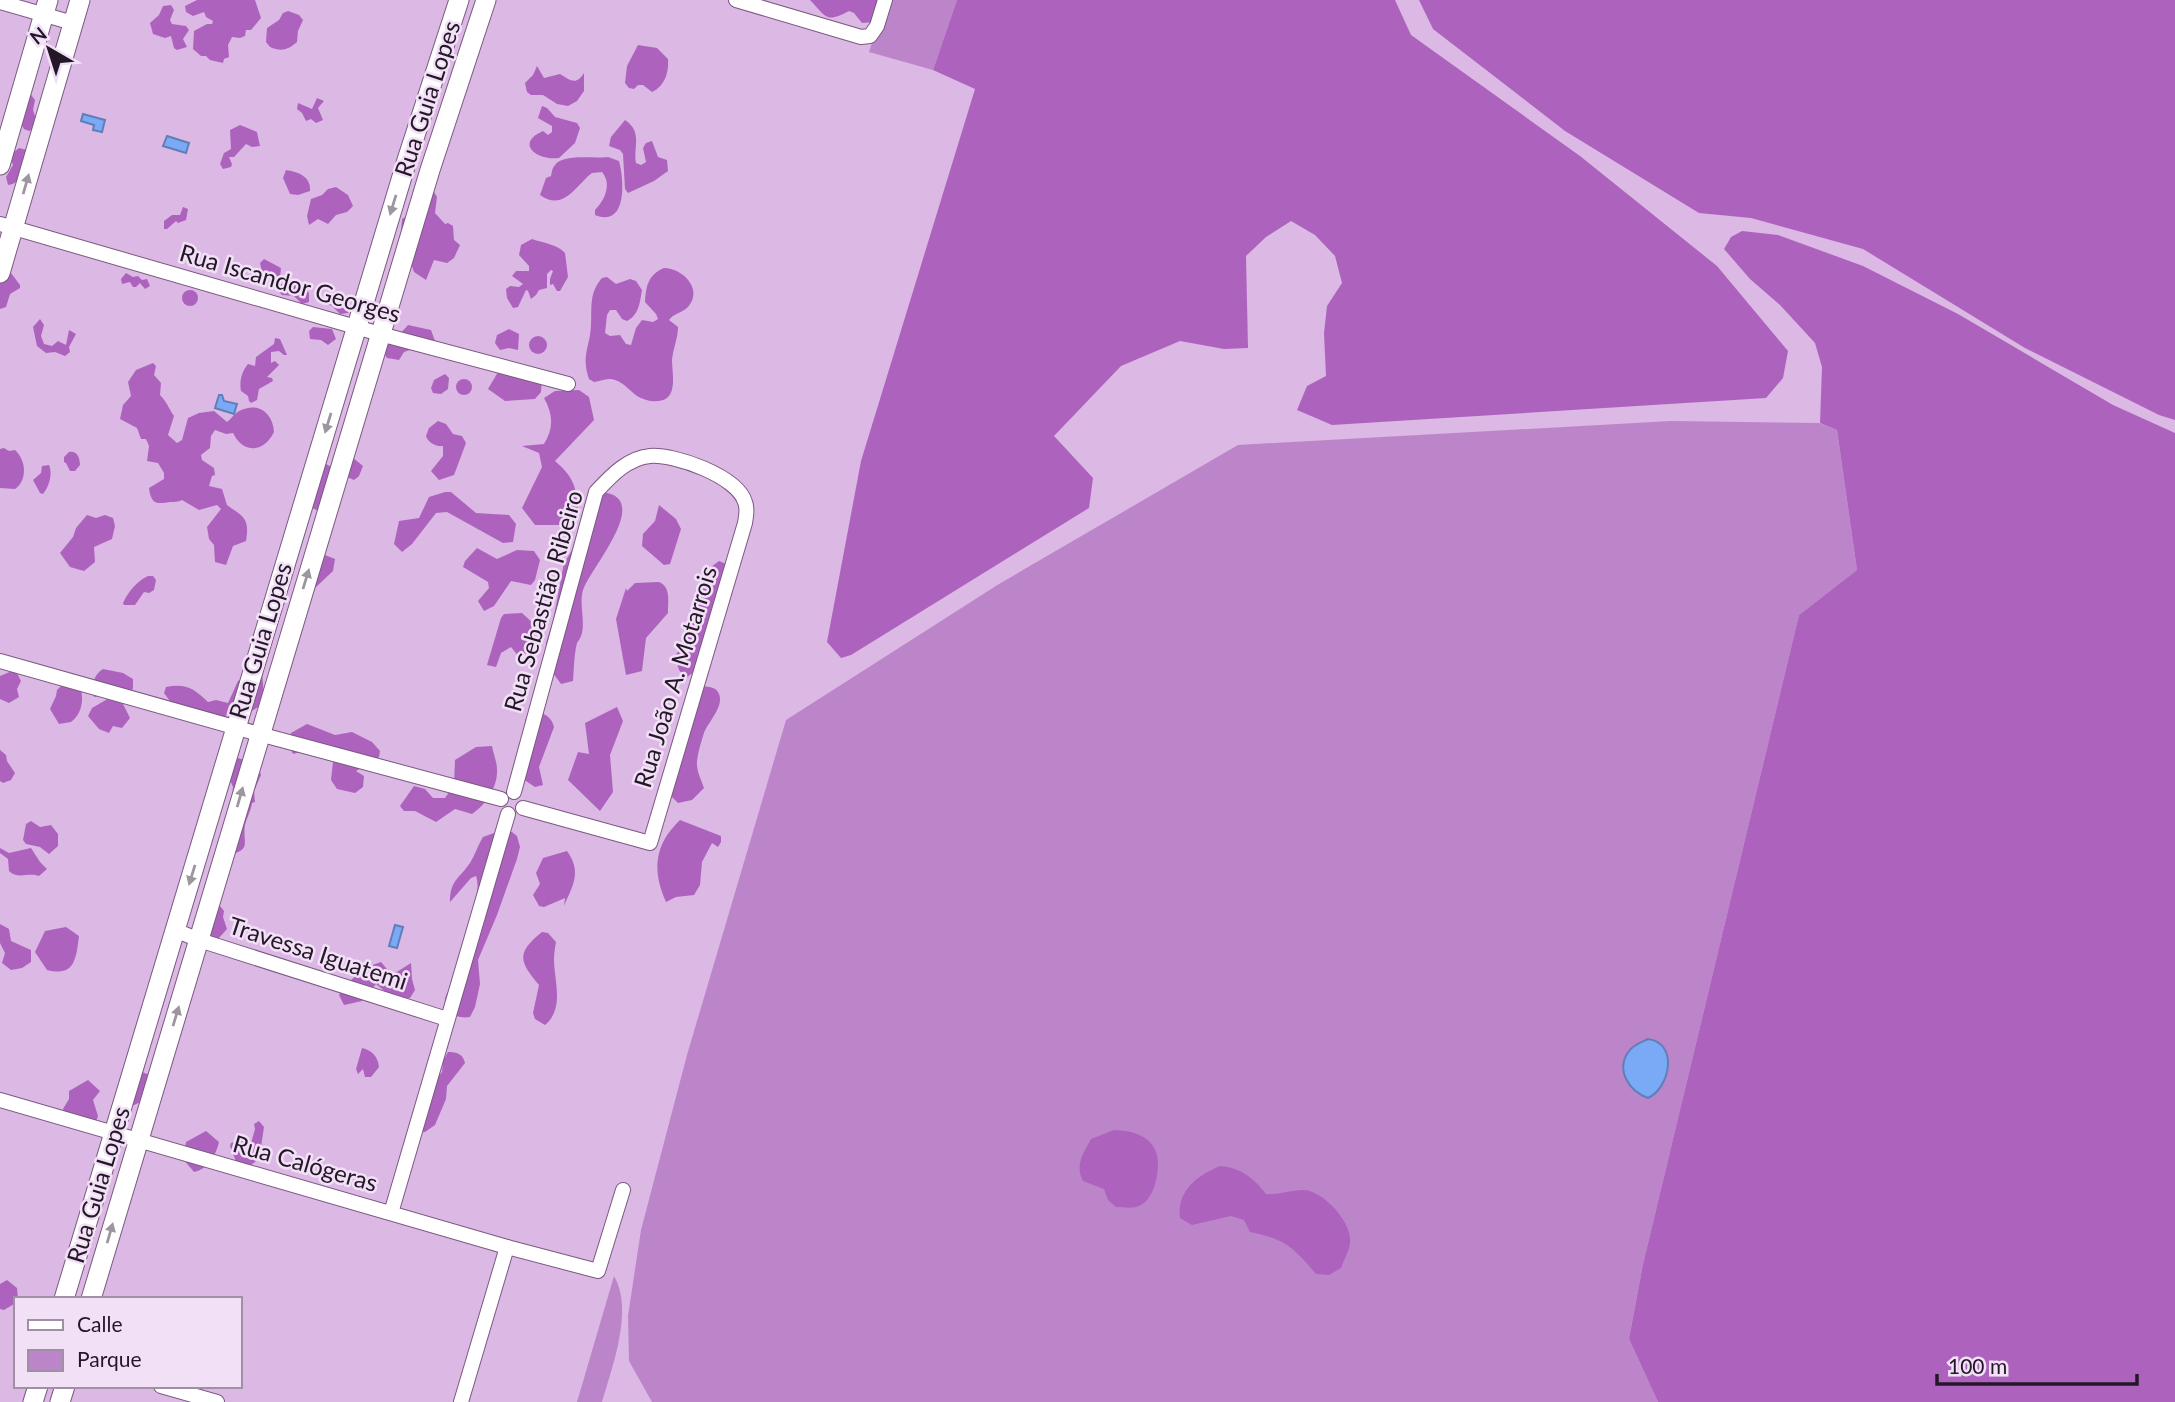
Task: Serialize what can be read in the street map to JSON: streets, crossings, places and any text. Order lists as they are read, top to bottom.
{
  "streets": {
    "main road": ["Rua Guia Lopes"],
    "street": [
      "Rua Iscandor Georges",
      "Rua Sebastião Ribeiro",
      "Rua João A. Motarrois",
      "Travessa Iguatemi",
      "Rua Calógeras"
    ]
  },
  "crossings": [
    ["Rua Guia Lopes", "Rua Iscandor Georges"],
    ["Rua Guia Lopes", "Travessa Iguatemi"],
    ["Rua Guia Lopes", "Rua Calógeras"],
    ["Rua Sebastião Ribeiro", "Rua João A. Motarrois"]
  ],
  "legend": ["Calle", "Parque"],
  "scale_bar": "100 m",
  "north": "top left"
}
